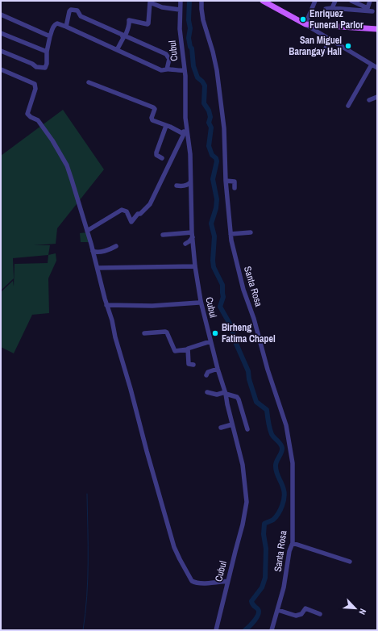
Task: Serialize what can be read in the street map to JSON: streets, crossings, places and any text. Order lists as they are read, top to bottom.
{
  "streets": {
    "street": ["Cubul", "Santa Rosa"]
  },
  "places": ["Enriquez Funeral Parlor", "San Miguel Barangay Hall", "Birheng Fatima Chapel"],
  "north": "bottom right"
}
